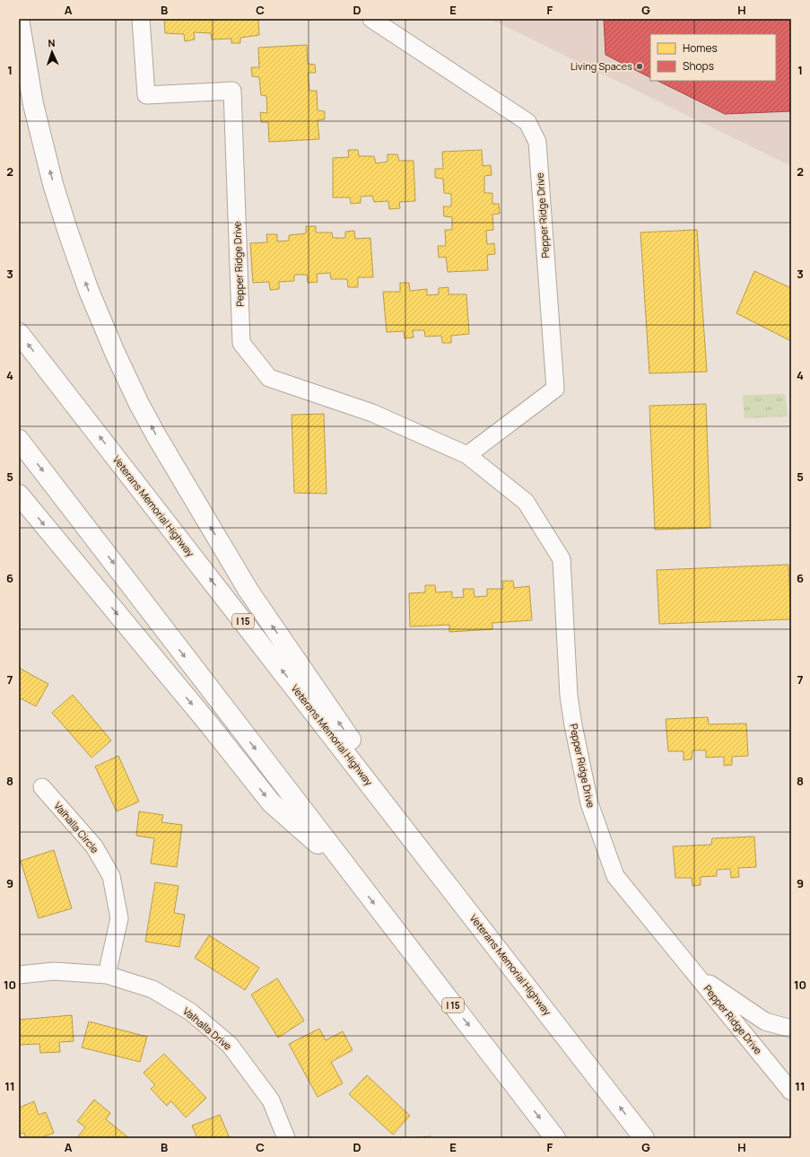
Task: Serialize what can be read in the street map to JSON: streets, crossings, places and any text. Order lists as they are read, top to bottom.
{
  "streets": {
    "highway": ["Veterans Memorial Highway", "I 15"],
    "street": ["Pepper Ridge Drive", "Valhalla Circle", "Valhalla Drive"]
  },
  "crossings": [
    ["Valhalla Circle", "Valhalla Drive"]
  ],
  "places": ["Living Spaces"],
  "legend": ["Homes", "Shops"],
  "north": "top",
  "grid": {
    "columns": [
      "A",
      "B",
      "C",
      "D",
      "E",
      "F",
      "G",
      "H"
    ],
    "rows": [
      "1",
      "2",
      "3",
      "4",
      "5",
      "6",
      "7",
      "8",
      "9",
      "10",
      "11"
    ]
  }
}
